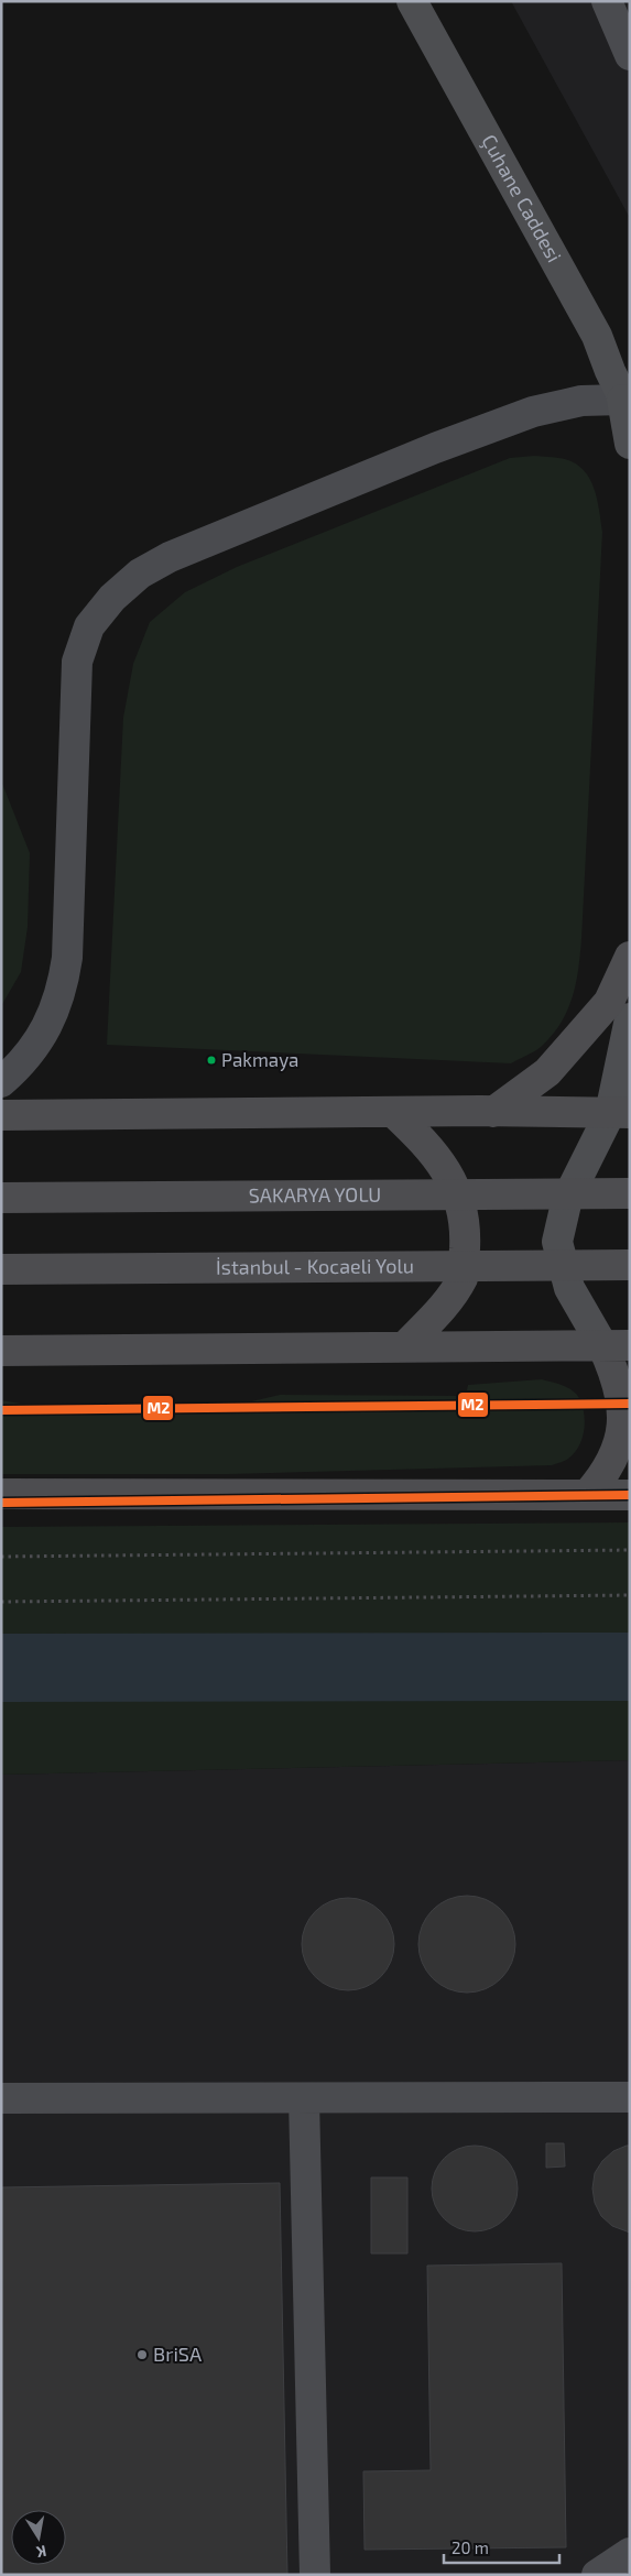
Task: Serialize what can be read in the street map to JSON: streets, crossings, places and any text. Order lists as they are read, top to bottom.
{
  "streets": {
    "highway": ["SAKARYA YOLU", "İstanbul - Kocaeli Yolu"],
    "main road": ["Çuhane Caddesi"]
  },
  "places": ["Pakmaya", "BriSA"],
  "lines": ["transit line M2"],
  "scale_bar": "20 m",
  "north": "bottom"
}
